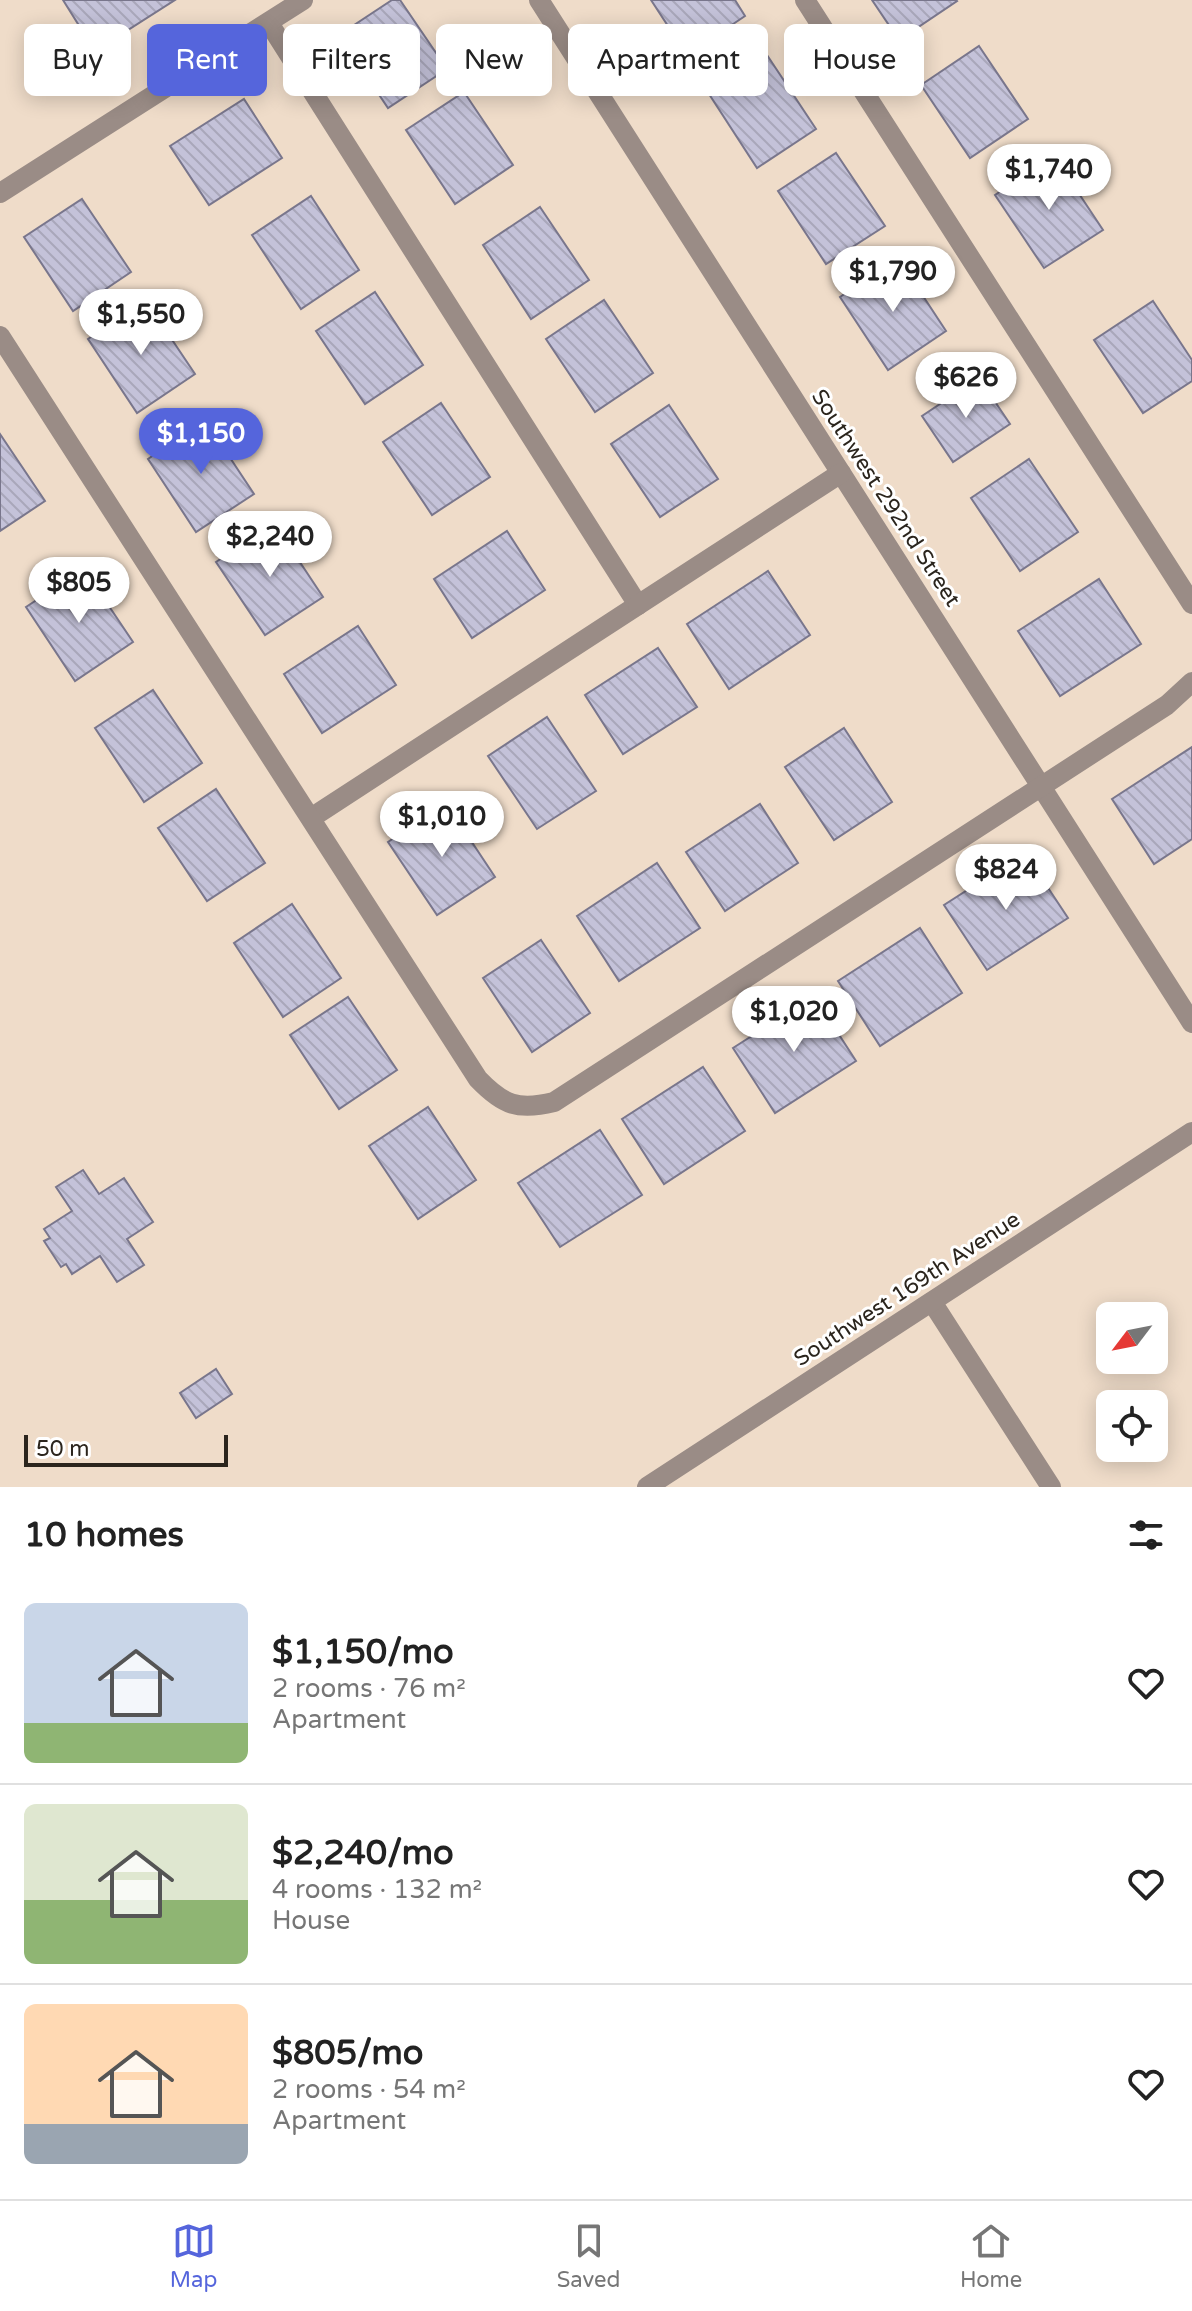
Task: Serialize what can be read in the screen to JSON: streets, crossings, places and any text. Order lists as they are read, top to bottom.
{
  "streets": {
    "street": ["Southwest 292nd Street", "Southwest 169th Avenue"]
  },
  "scale_bar": "50 m",
  "north": "bottom left",
  "page": {
    "chip": [
      "Buy",
      "Rent",
      "Filters",
      "New",
      "Apartment",
      "House"
    ],
    "price": [
      "$1,740",
      "$1,790",
      "$1,550",
      "$626",
      "$1,150",
      "$2,240",
      "$805",
      "$1,010",
      "$824",
      "$1,020"
    ],
    "scale": "50 m",
    "heading": "10 homes",
    "list": [
      {
        "name": "$1,150/mo",
        "note": "2 rooms · 76 m² · Apartment"
      },
      {
        "name": "$2,240/mo",
        "note": "4 rooms · 132 m² · House"
      },
      {
        "name": "$805/mo",
        "note": "2 rooms · 54 m² · Apartment"
      }
    ],
    "tabs": ["Map", "Saved", "Home"]
  }
}
